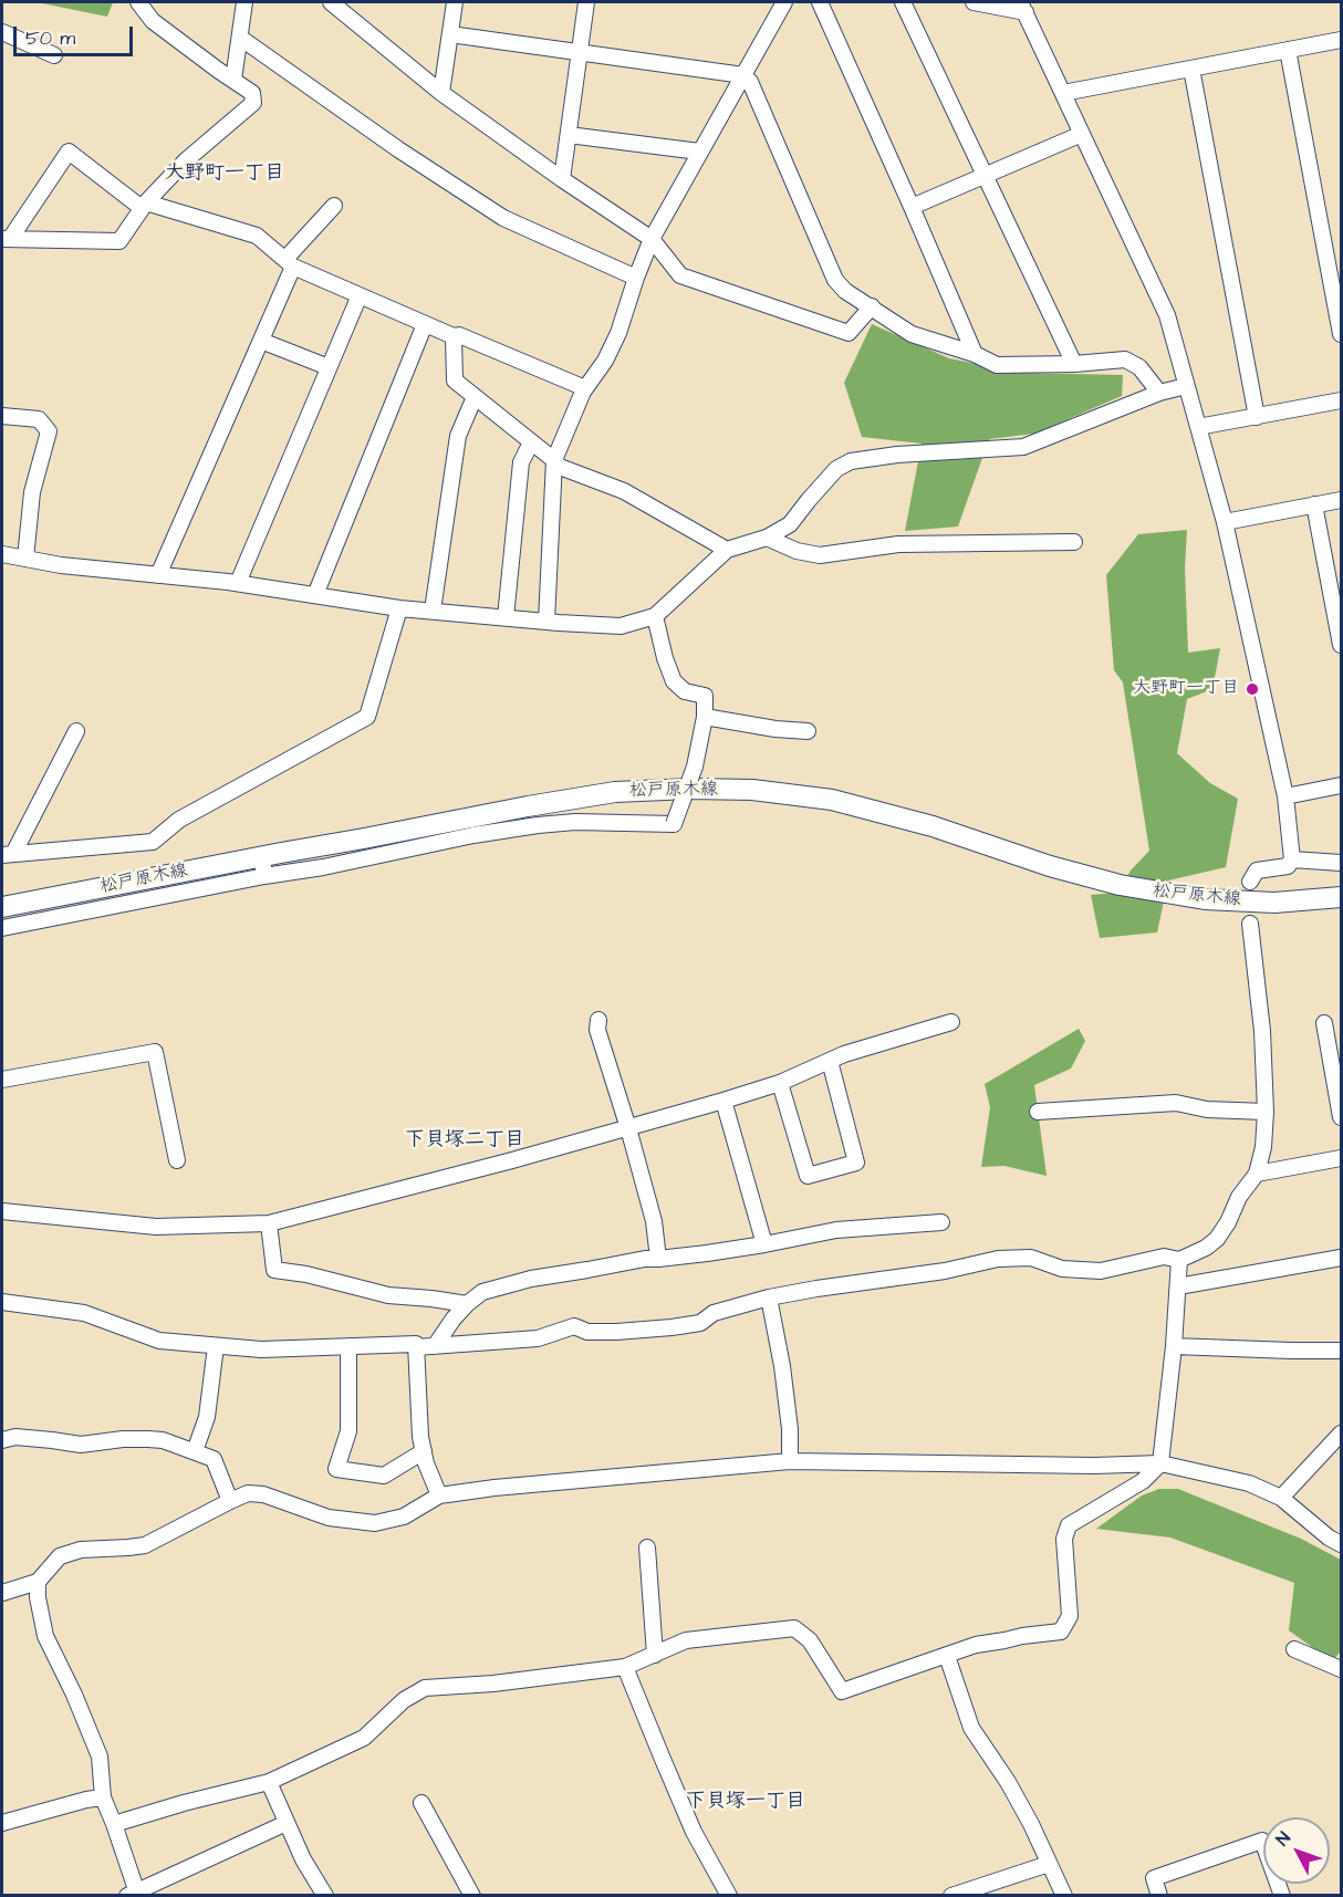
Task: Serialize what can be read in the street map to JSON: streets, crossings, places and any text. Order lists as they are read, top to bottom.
{
  "streets": {
    "main road": ["松戸原木線"]
  },
  "districts": ["大野町一丁目", "下貝塚二丁目", "下貝塚一丁目"],
  "places": ["大野町一丁目"],
  "scale_bar": "50 m",
  "north": "top left"
}
